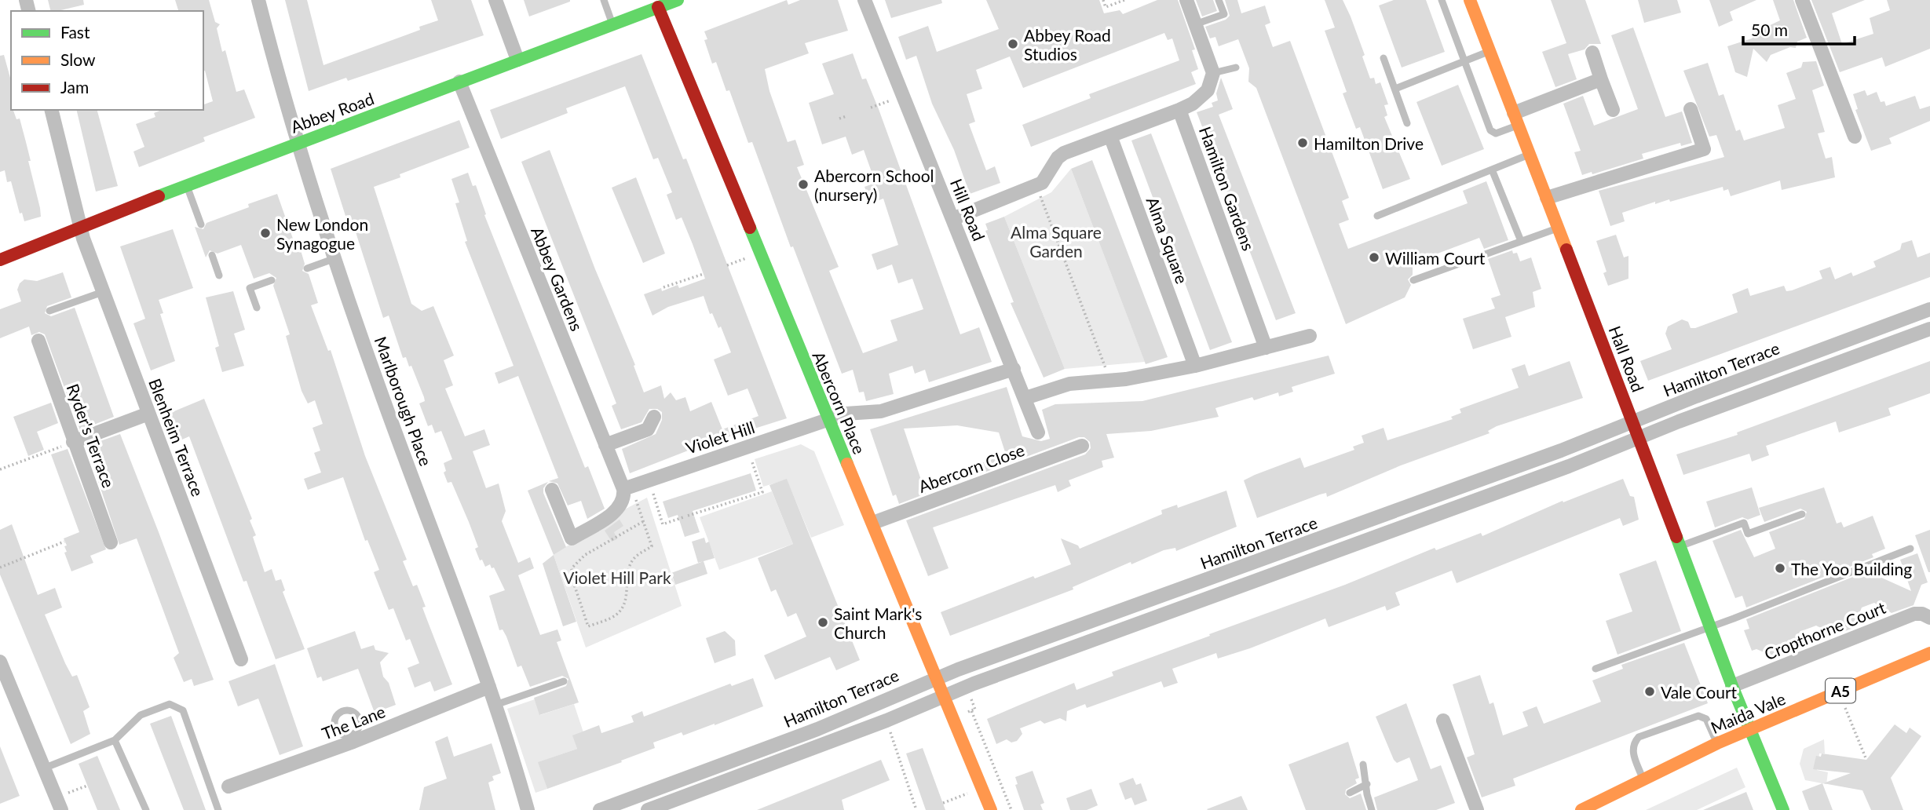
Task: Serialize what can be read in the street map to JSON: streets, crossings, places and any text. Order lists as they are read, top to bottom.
{
  "streets": {
    "street": [
      "Abbey Road",
      "Hamilton Gardens",
      "Hill Road",
      "Alma Square",
      "Abbey Gardens",
      "Hall Road",
      "Hamilton Terrace",
      "Marlborough Place",
      "Abercorn Place",
      "Ryder's Terrace",
      "Blenheim Terrace",
      "Violet Hill",
      "Abercorn Close",
      "Cropthorne Court",
      "A5",
      "Maida Vale",
      "The Lane"
    ]
  },
  "crossings": [
    ["Abbey Road", "Abbey Gardens"],
    ["Abbey Road", "Marlborough Place"],
    ["Abbey Road", "Abercorn Place"],
    ["Abbey Road", "Blenheim Terrace"],
    ["Hill Road", "Violet Hill"],
    ["Abbey Gardens", "Violet Hill"],
    ["Hall Road", "Hamilton Terrace"],
    ["Hall Road", "Cropthorne Court"],
    ["Hall Road", "Maida Vale"],
    ["Hamilton Terrace", "Abercorn Place"],
    ["Marlborough Place", "The Lane"],
    ["Abercorn Place", "Violet Hill"],
    ["Abercorn Place", "Abercorn Close"]
  ],
  "parks": ["Alma Square Garden", "Violet Hill Park"],
  "places": [
    "Abbey Road Studios",
    "Hamilton Drive",
    "Abercorn School (nursery)",
    "New London Synagogue",
    "William Court",
    "The Yoo Building",
    "Saint Mark's Church",
    "Vale Court"
  ],
  "legend": ["Fast", "Slow", "Jam"],
  "scale_bar": "50 m"
}
